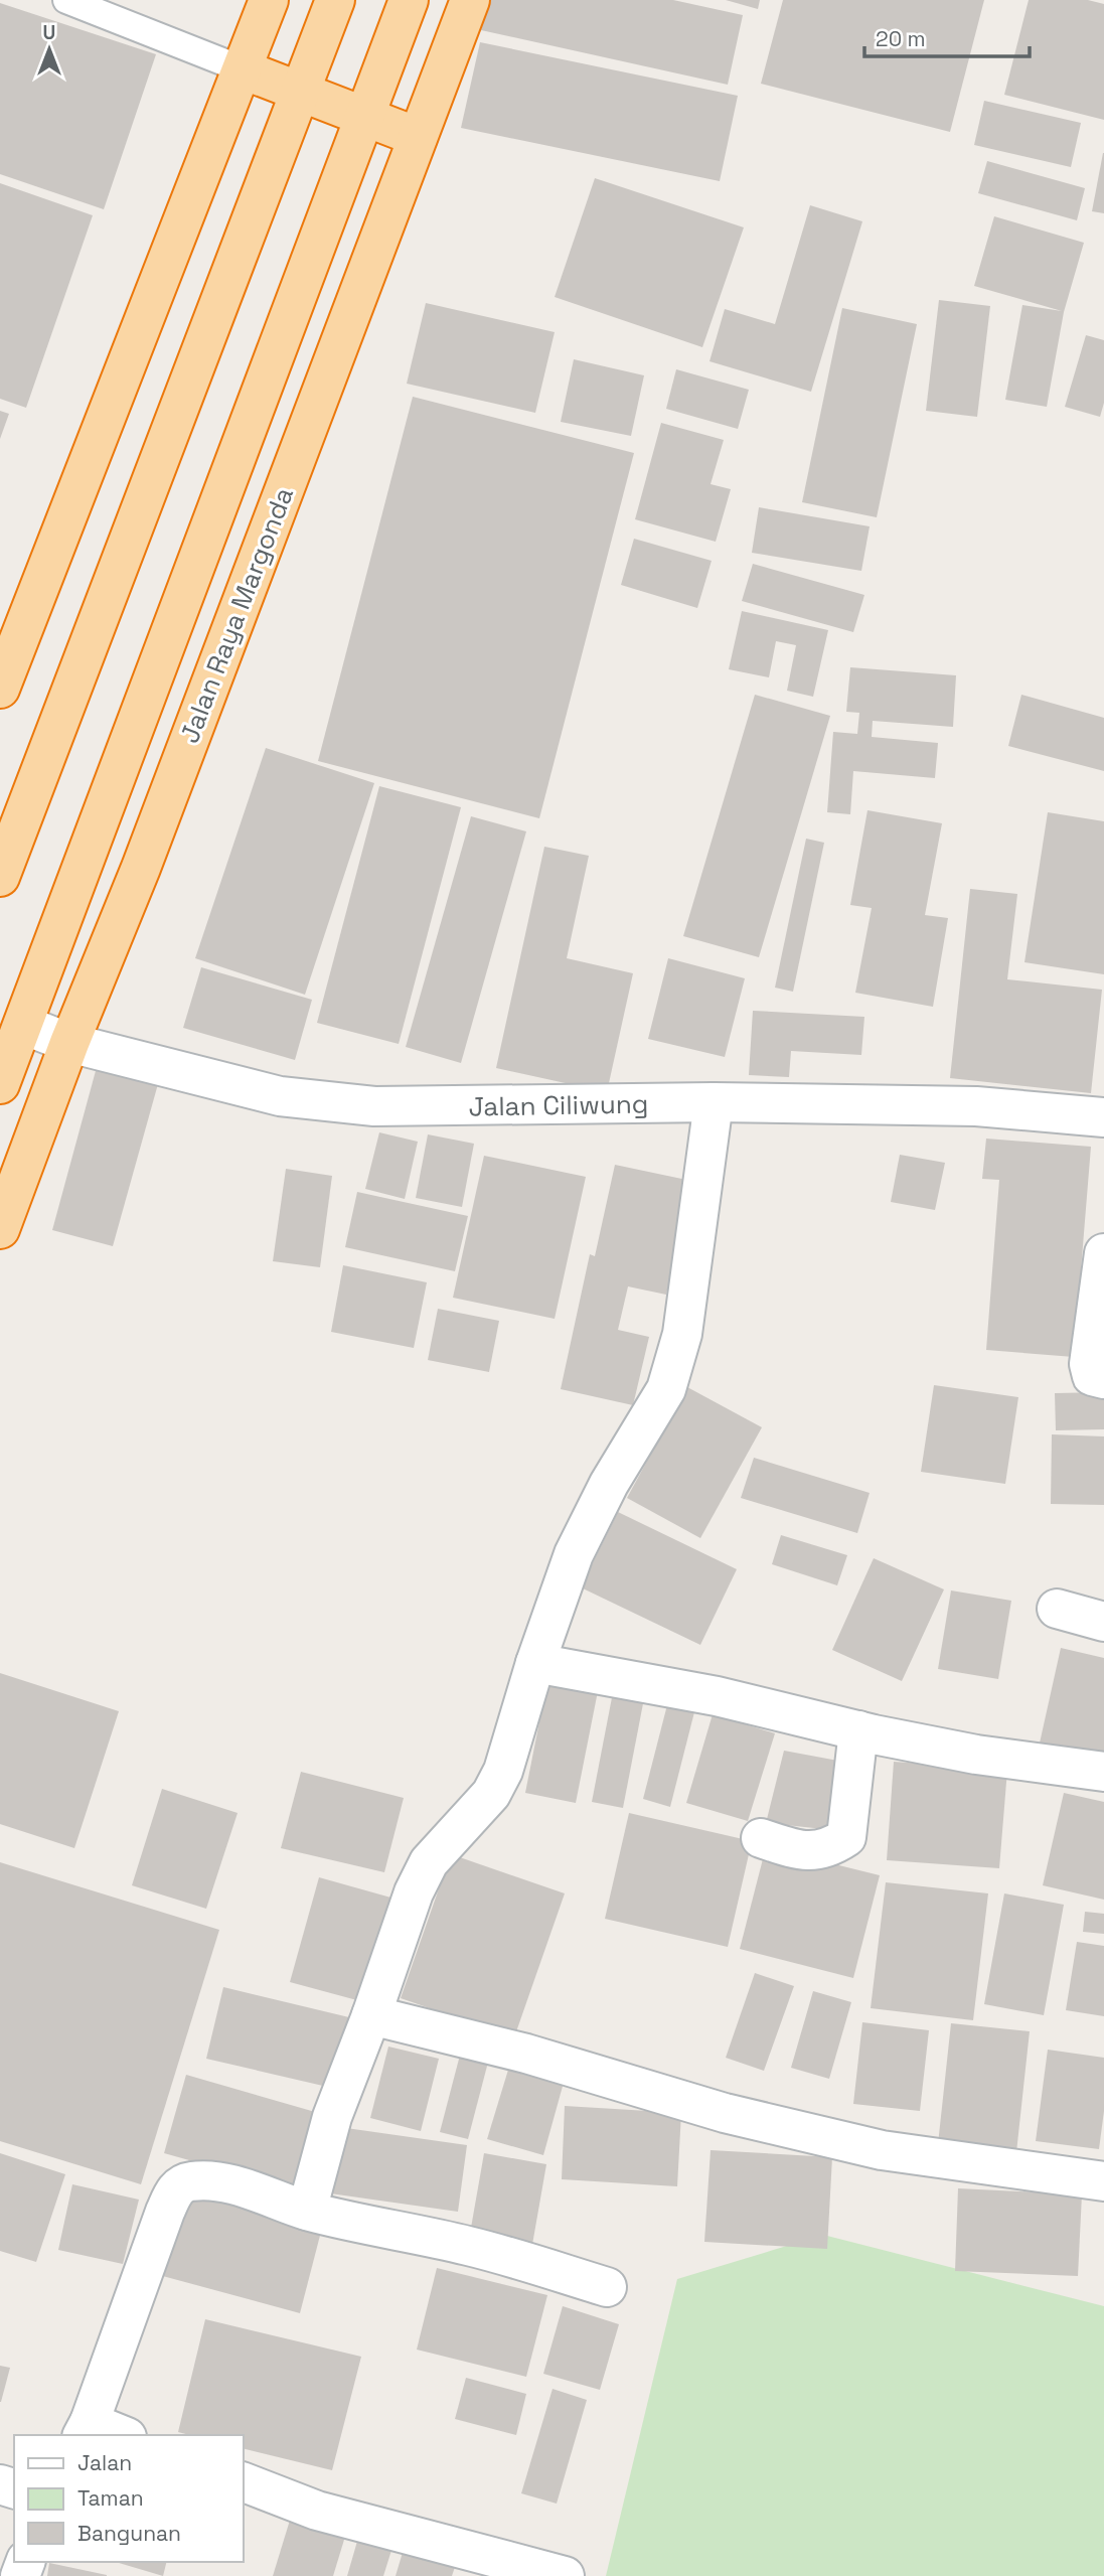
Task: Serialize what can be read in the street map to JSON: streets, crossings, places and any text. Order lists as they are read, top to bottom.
{
  "streets": {
    "highway": ["Jalan Raya Margonda"],
    "street": ["Jalan Ciliwung"]
  },
  "crossings": [
    ["Jalan Raya Margonda", "Jalan Ciliwung"]
  ],
  "legend": ["Jalan", "Taman", "Bangunan"],
  "scale_bar": "20 m",
  "north": "top"
}
